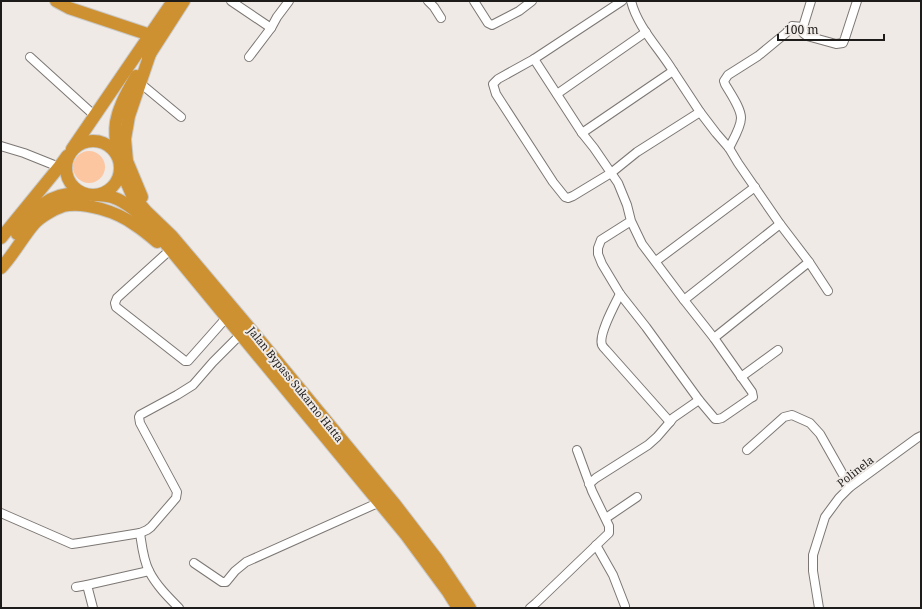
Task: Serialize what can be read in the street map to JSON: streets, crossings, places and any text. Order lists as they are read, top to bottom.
{
  "streets": {
    "highway": ["Jalan Bypass Sukarno Hatta"],
    "street": ["Polinela"]
  },
  "scale_bar": "100 m"
}
